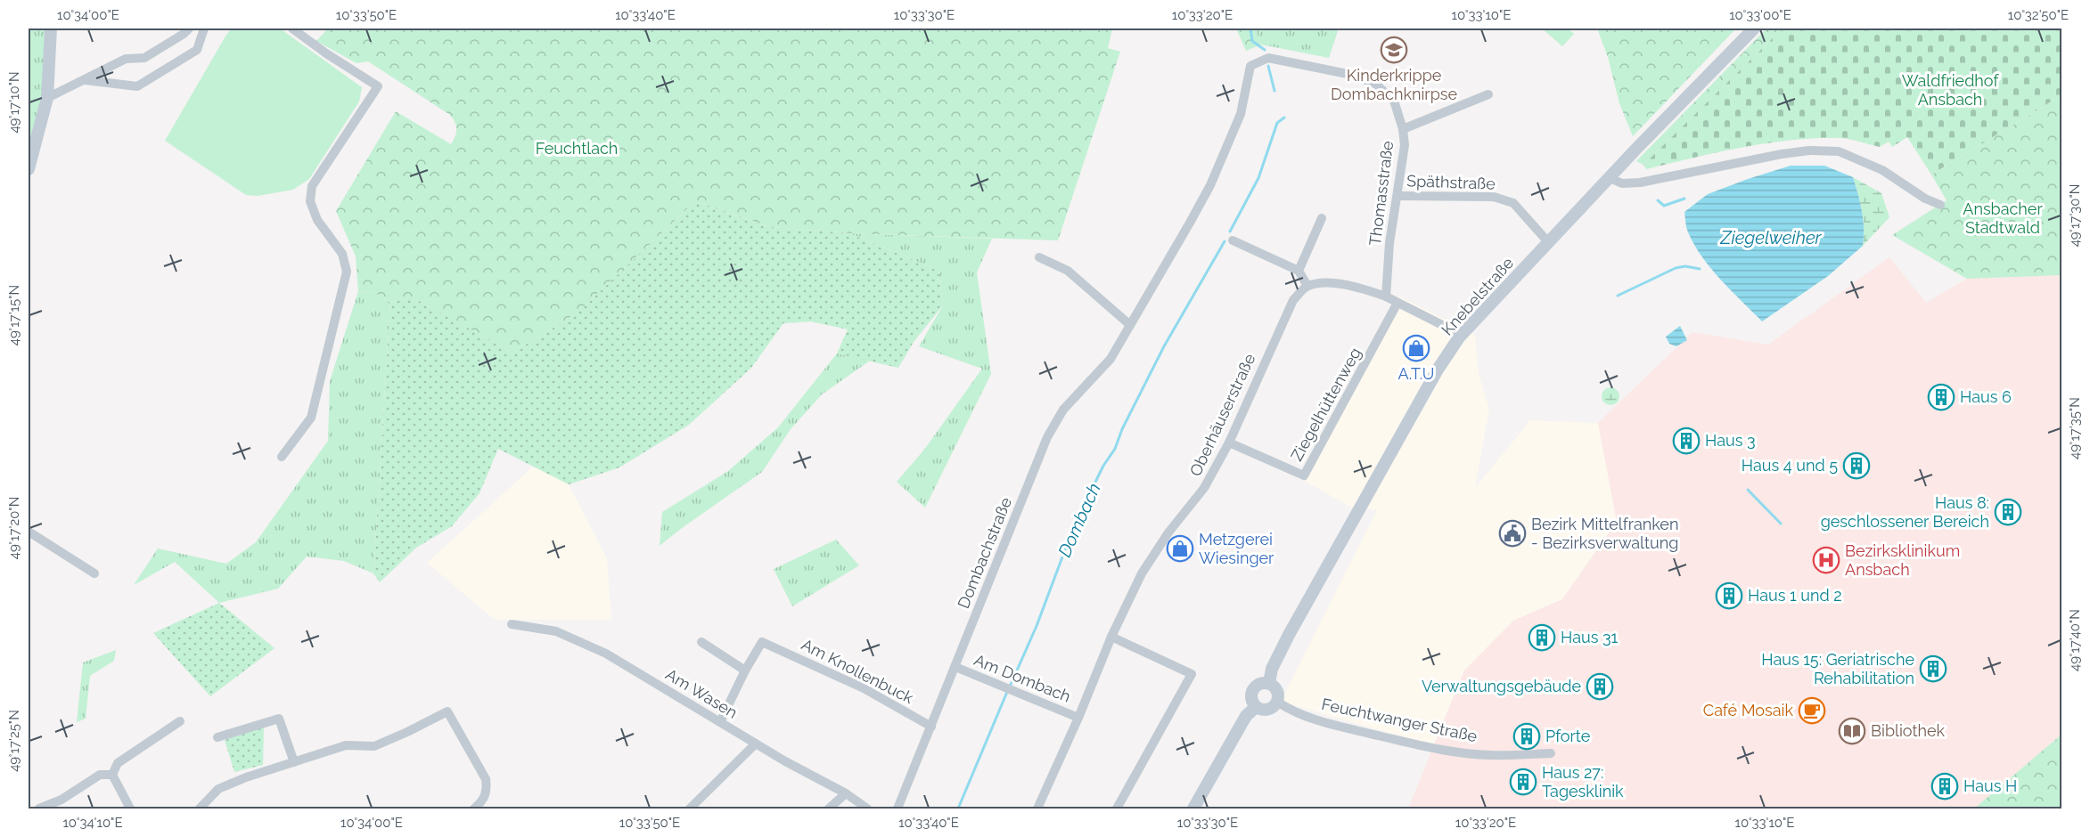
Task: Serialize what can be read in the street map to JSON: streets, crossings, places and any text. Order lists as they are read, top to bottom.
{
  "streets": {
    "main road": ["Knebelstraße"],
    "street": [
      "Späthstraße",
      "Thomasstraße",
      "Ziegelhüttenweg",
      "Oberhäuserstraße",
      "Dombachstraße",
      "Am Knollenbuck",
      "Am Dombach",
      "Am Wasen",
      "Feuchtwanger Straße"
    ]
  },
  "crossings": [
    ["Späthstraße", "Thomasstraße"],
    ["Späthstraße", "Knebelstraße"],
    ["Thomasstraße", "Dombachstraße"],
    ["Knebelstraße", "Feuchtwanger Straße"],
    ["Ziegelhüttenweg", "Oberhäuserstraße"],
    ["Oberhäuserstraße", "Am Dombach"],
    ["Dombachstraße", "Am Knollenbuck"],
    ["Dombachstraße", "Am Dombach"]
  ],
  "water": ["Ziegelweiher", "Dombach"],
  "parks": ["Waldfriedhof Ansbach", "Feuchtlach", "Ansbacher Stadtwald"],
  "places": {
    "school or university": ["Kinderkrippe Dombachknirpse"],
    "shop": ["A.T.U", "Metzgerei Wiesinger"],
    "building": [
      "Haus 6",
      "Haus 3",
      "Haus 4 und 5",
      "Haus 8: geschlossener Bereich",
      "Haus 1 und 2",
      "Haus 31",
      "Haus 15: Geriatrische Rehabilitation",
      "Verwaltungsgebäude",
      "Pforte",
      "Haus 27: Tagesklinik",
      "Haus H"
    ],
    "public building": ["Bezirk Mittelfranken - Bezirksverwaltung"],
    "hospital": ["Bezirksklinikum Ansbach"],
    "cafe": ["Café Mosaik"],
    "library": ["Bibliothek"]
  },
  "coordinates": [
    "10°34'00\"E",
    "10°33'50\"E",
    "10°33'40\"E",
    "10°33'30\"E",
    "10°33'20\"E",
    "10°33'10\"E",
    "10°33'00\"E",
    "10°32'50\"E",
    "49°17'10\"N",
    "49°17'30\"N",
    "49°17'15\"N",
    "49°17'35\"N",
    "49°17'20\"N",
    "49°17'40\"N",
    "49°17'25\"N",
    "10°34'10\"E"
  ]
}
